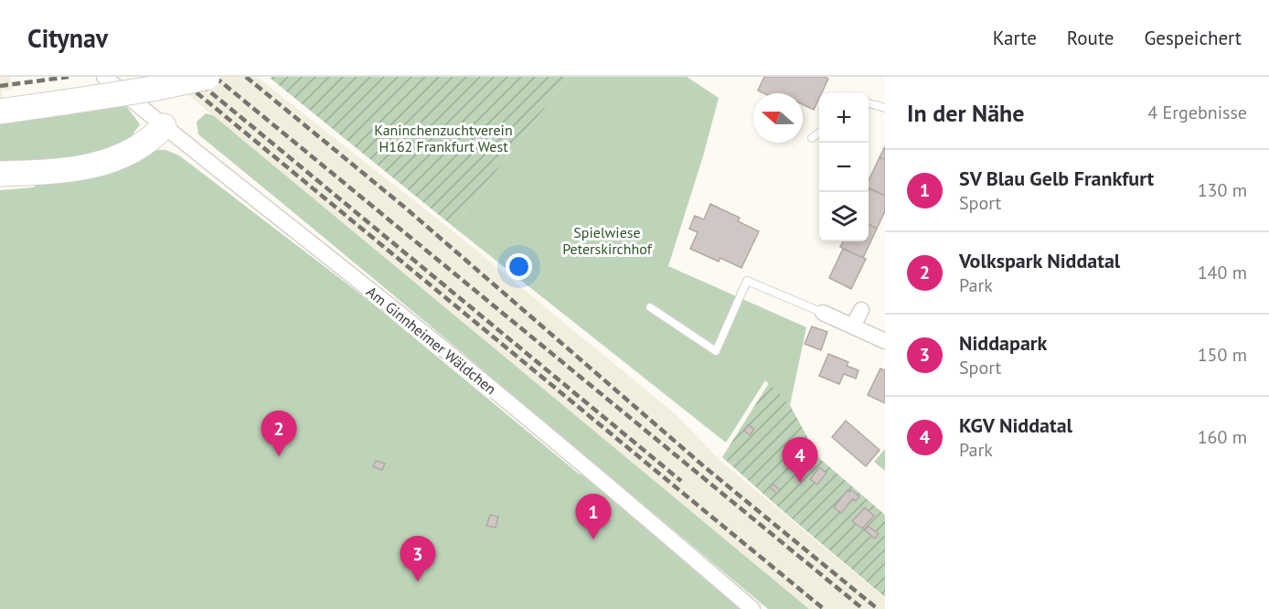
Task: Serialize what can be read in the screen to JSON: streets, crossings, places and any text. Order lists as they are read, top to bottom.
{
  "streets": {
    "street": ["Am Ginnheimer Wäldchen"]
  },
  "parks": ["Kaninchenzuchtverein H162 Frankfurt West", "Spielwiese Peterskirchhof"],
  "north": "left",
  "page": {
    "header": "Citynav",
    "nav": ["Karte", "Route", "Gespeichert"],
    "heading": ["In der Nähe", "4 Ergebnisse"],
    "map_buttons": ["+", "−"],
    "list": [
      {
        "mark": "1",
        "name": "SV Blau Gelb Frankfurt",
        "note": "Sport",
        "value": "130 m"
      },
      {
        "mark": "2",
        "name": "Volkspark Niddatal",
        "note": "Park",
        "value": "140 m"
      },
      {
        "mark": "3",
        "name": "Niddapark",
        "note": "Sport",
        "value": "150 m"
      },
      {
        "mark": "4",
        "name": "KGV Niddatal",
        "note": "Park",
        "value": "160 m"
      }
    ],
    "pins": [
      "2",
      "4",
      "1",
      "3"
    ]
  }
}
